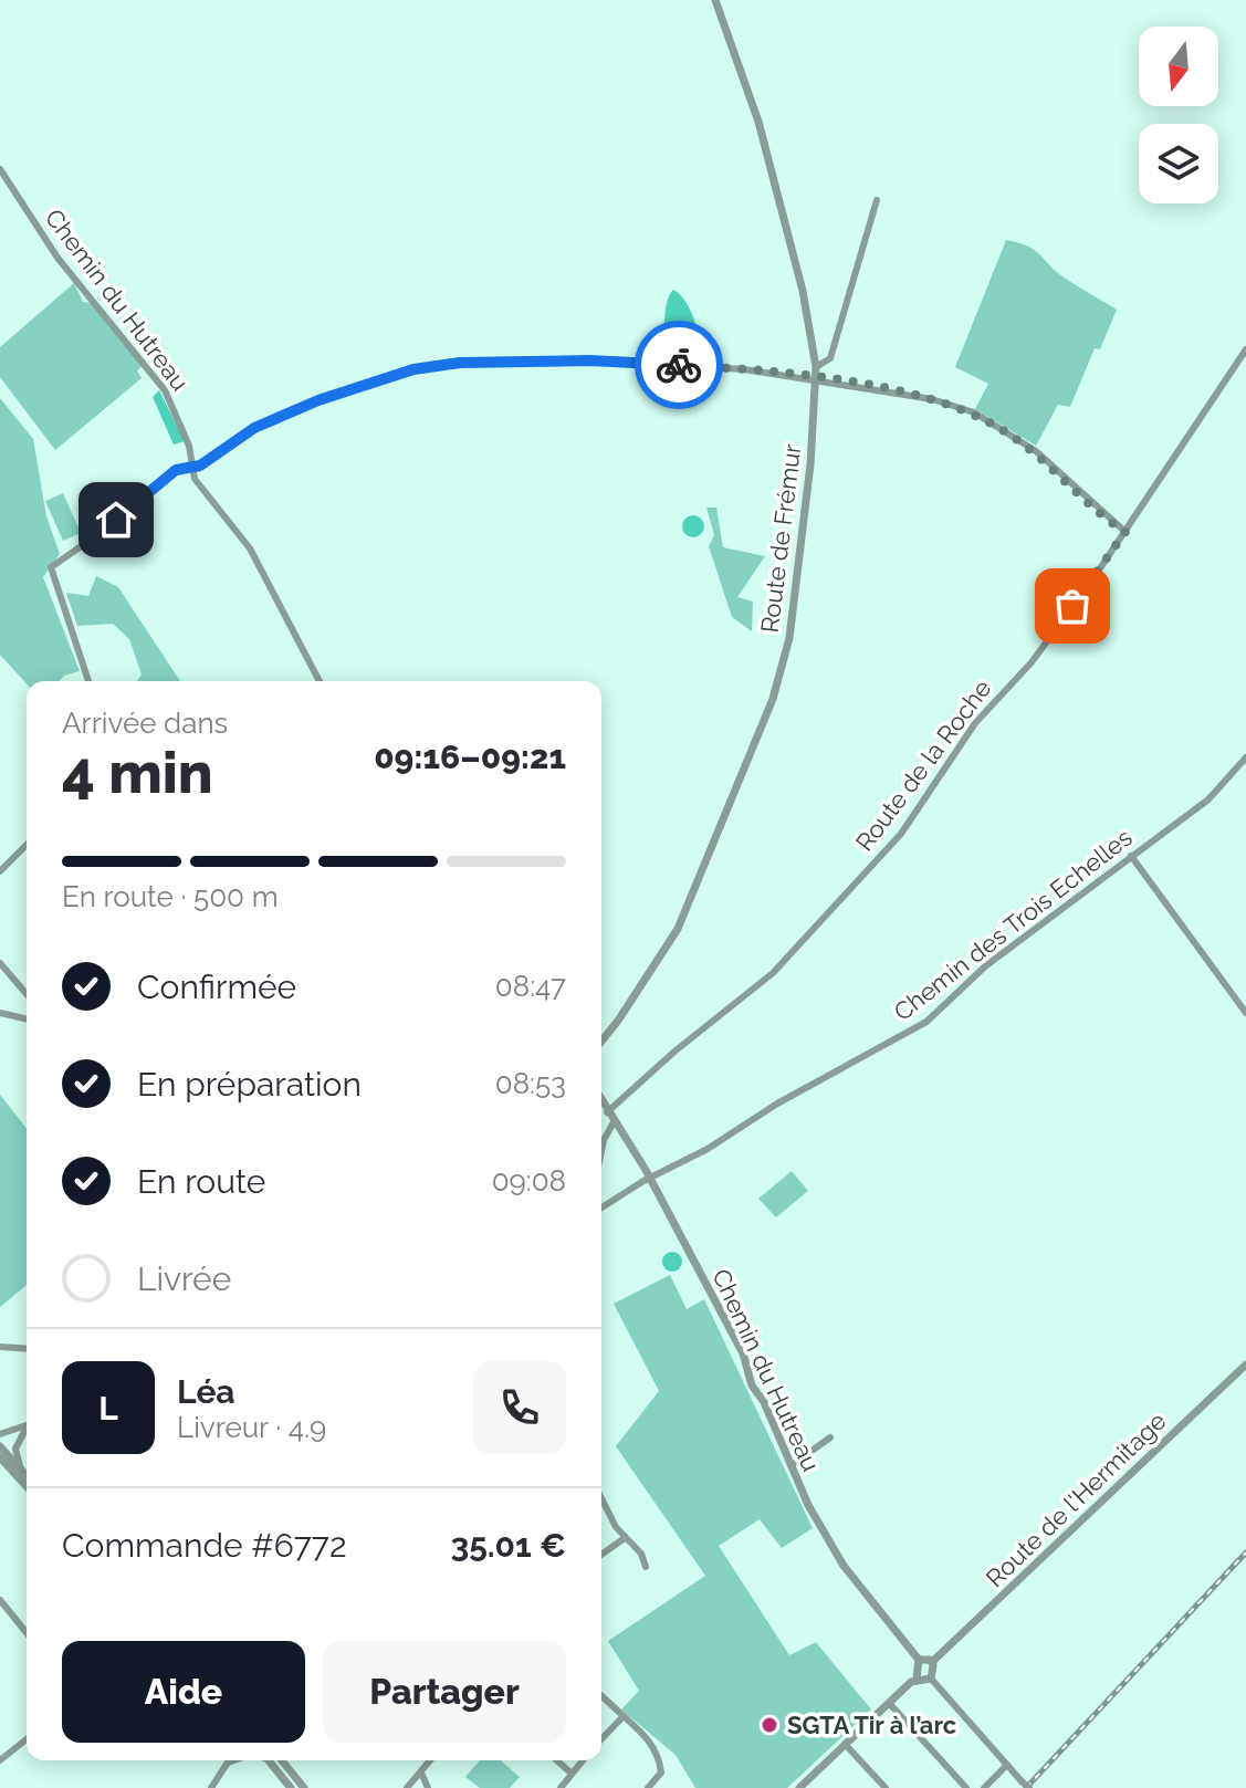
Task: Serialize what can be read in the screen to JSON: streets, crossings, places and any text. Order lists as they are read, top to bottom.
{
  "streets": {
    "street": [
      "Chemin du Hutreau",
      "Route de Frémur",
      "Route de la Roche",
      "Chemin des Trois Echelles",
      "Route de l'Hermitage"
    ]
  },
  "crossings": [
    ["Chemin du Hutreau", "Route de la Roche"],
    ["Chemin du Hutreau", "Chemin des Trois Echelles"]
  ],
  "places": ["SGTA Tir à l’arc"],
  "north": "bottom",
  "page": {
    "heading": ["4 min", "Arrivée dans", "09:16–09:21"],
    "panel": [
      "Léa",
      "Livreur · 4.9",
      "Commande #6772",
      "35.01 €"
    ],
    "bar": "En route · 500 m",
    "list": [
      ["Confirmée", "08:47"],
      ["En préparation", "08:53"],
      ["En route", "09:08"],
      "Livrée"
    ],
    "round": "L",
    "buttons": ["Aide", "Partager"]
  }
}
